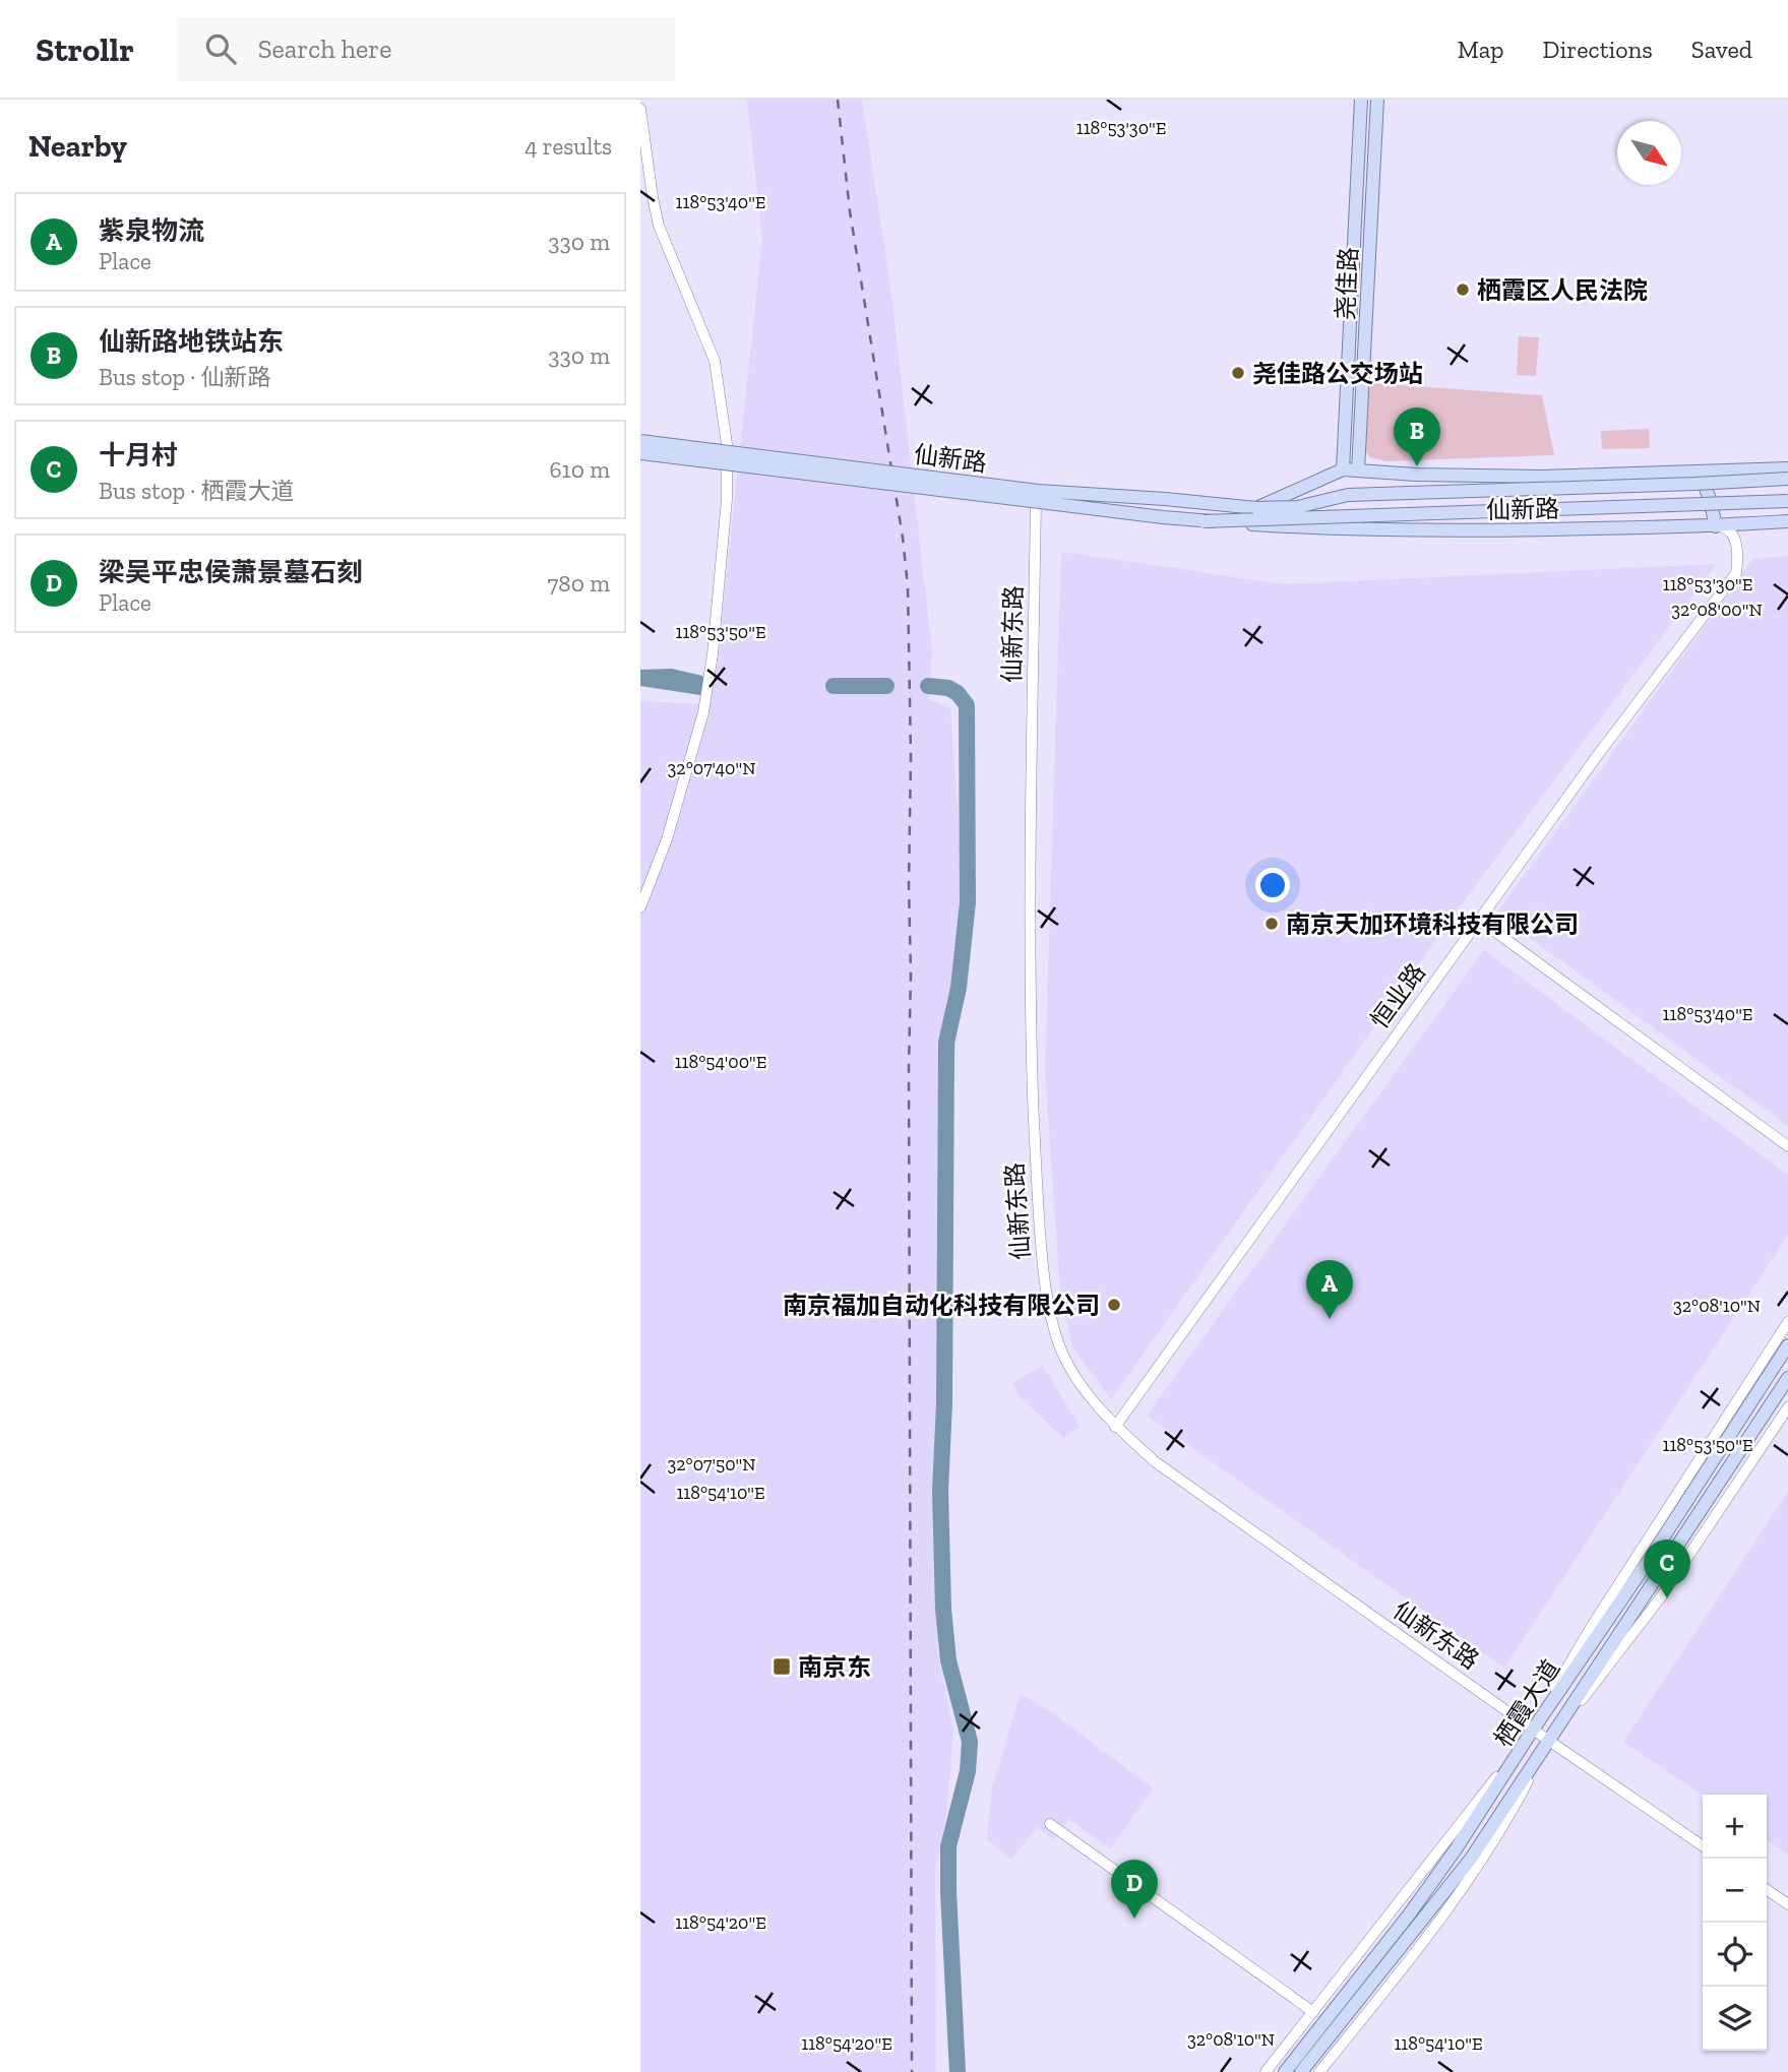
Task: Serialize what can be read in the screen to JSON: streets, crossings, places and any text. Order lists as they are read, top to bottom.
{
  "streets": {
    "main road": ["尧佳路", "仙新路", "栖霞大道"],
    "street": ["仙新东路", "恒业路"]
  },
  "crossings": [
    ["尧佳路", "仙新路"],
    ["仙新路", "仙新东路"],
    ["仙新路", "恒业路"],
    ["仙新东路", "恒业路"],
    ["仙新东路", "栖霞大道"]
  ],
  "places": {
    "other": [
      "栖霞区人民法院",
      "尧佳路公交场站",
      "南京天加环境科技有限公司",
      "南京福加自动化科技有限公司"
    ],
    "transit": ["南京东"]
  },
  "north": "bottom right",
  "page": {
    "header": "Strollr",
    "search": "Search here",
    "nav": ["Map", "Directions", "Saved"],
    "heading": ["Nearby", "4 results"],
    "list": [
      {
        "mark": "A",
        "name": "紫泉物流",
        "note": "Place",
        "value": "330 m"
      },
      {
        "mark": "B",
        "name": "仙新路地铁站东",
        "note": "Bus stop · 仙新路",
        "value": "330 m"
      },
      {
        "mark": "C",
        "name": "十月村",
        "note": "Bus stop · 栖霞大道",
        "value": "610 m"
      },
      {
        "mark": "D",
        "name": "梁吴平忠侯萧景墓石刻",
        "note": "Place",
        "value": "780 m"
      }
    ],
    "pins": [
      "B",
      "A",
      "C",
      "D"
    ],
    "map_buttons": ["+", "−"]
  },
  "coordinates": [
    "118°53'30\"E",
    "118°53'40\"E",
    "32°08'00\"N",
    "118°53'50\"E",
    "32°07'40\"N",
    "118°54'00\"E",
    "32°08'10\"N",
    "32°07'50\"N",
    "118°54'10\"E",
    "118°54'20\"E"
  ]
}
